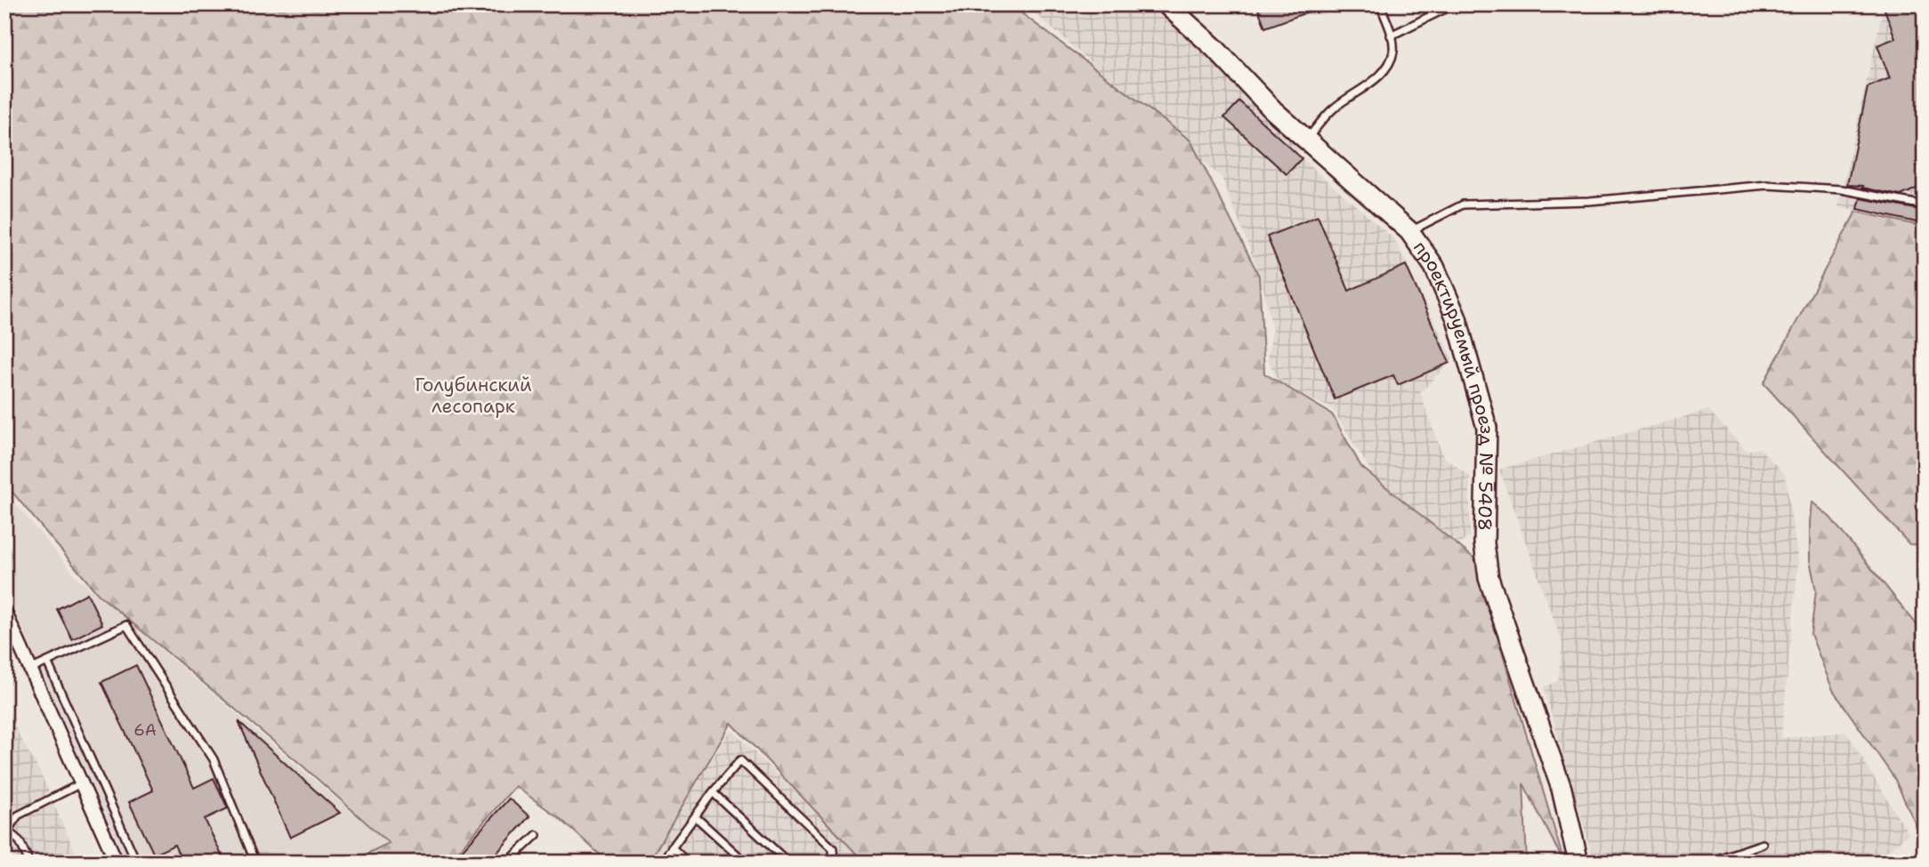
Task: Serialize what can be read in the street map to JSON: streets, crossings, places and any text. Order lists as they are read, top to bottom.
{
  "streets": {
    "street": ["проектируемый проезд № 5408"]
  },
  "parks": ["Голубинский лесопарк"],
  "house_numbers": ["6А"]
}
